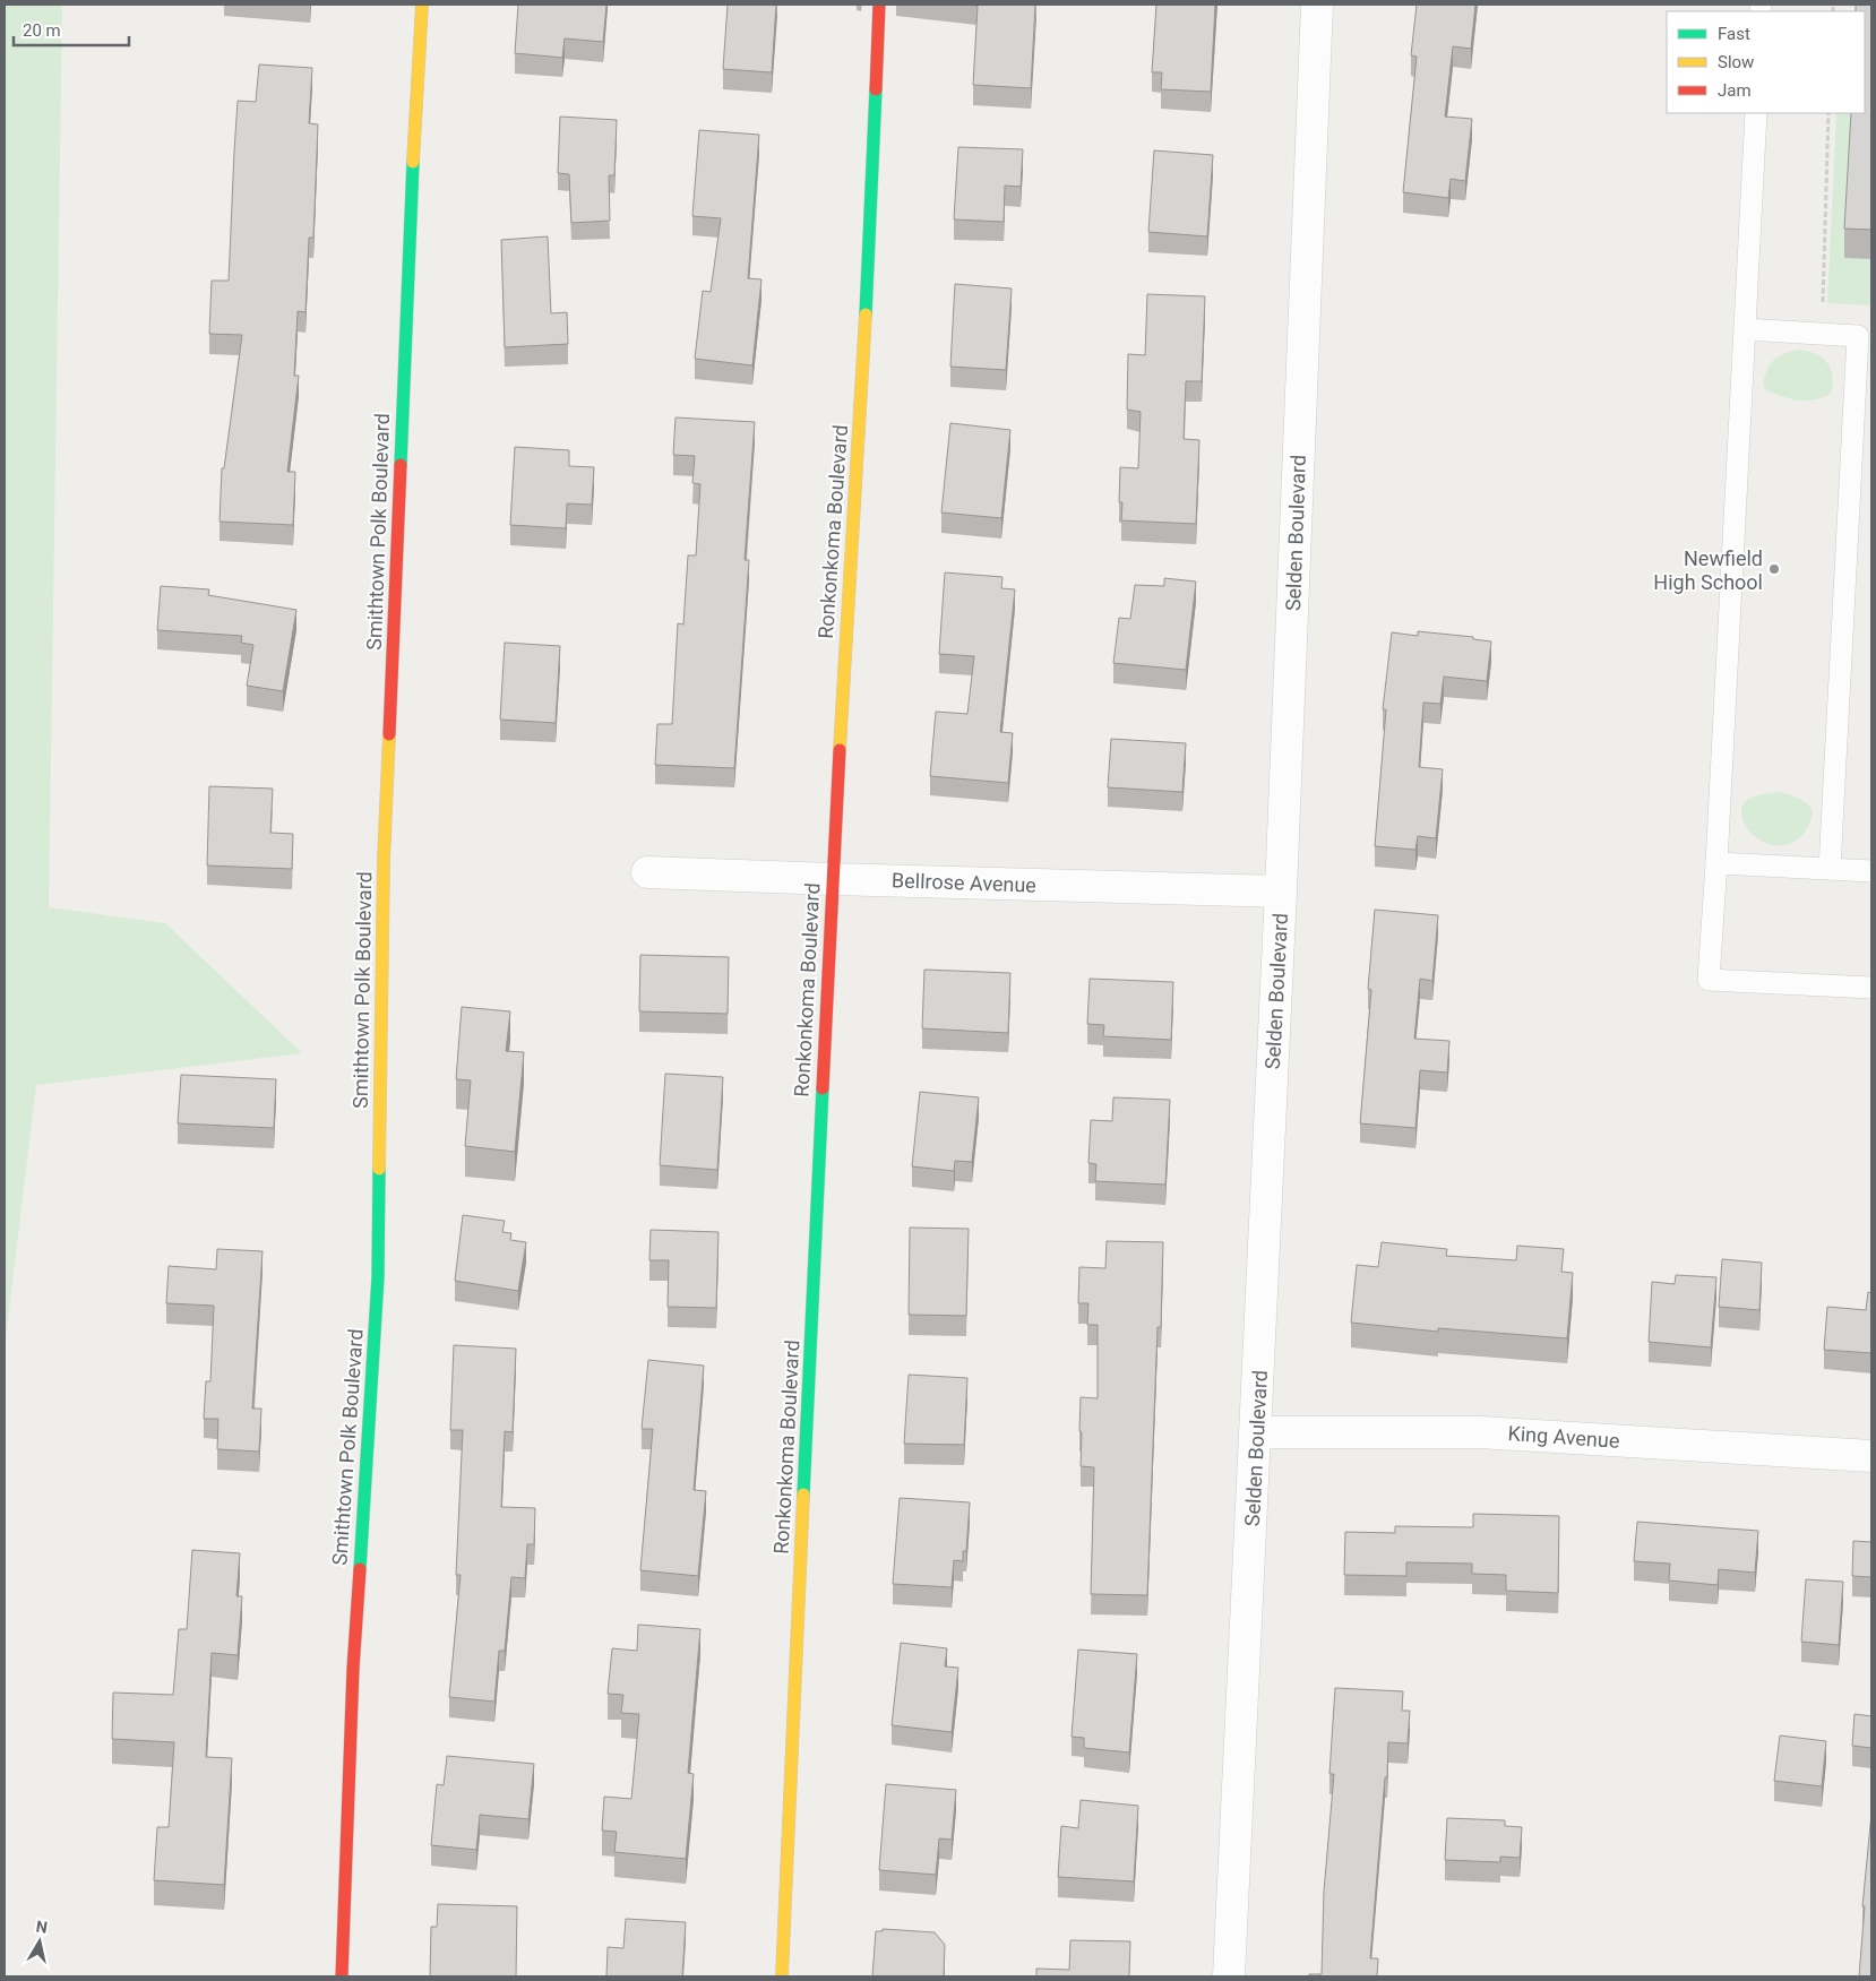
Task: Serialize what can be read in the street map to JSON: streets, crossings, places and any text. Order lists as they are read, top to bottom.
{
  "streets": {
    "street": [
      "Smithtown Polk Boulevard",
      "Ronkonkoma Boulevard",
      "Selden Boulevard",
      "Bellrose Avenue",
      "King Avenue"
    ]
  },
  "crossings": [
    ["Ronkonkoma Boulevard", "Bellrose Avenue"],
    ["Selden Boulevard", "Bellrose Avenue"],
    ["Selden Boulevard", "King Avenue"]
  ],
  "places": ["Newfield High School"],
  "legend": ["Fast", "Slow", "Jam"],
  "scale_bar": "20 m",
  "north": "top"
}
